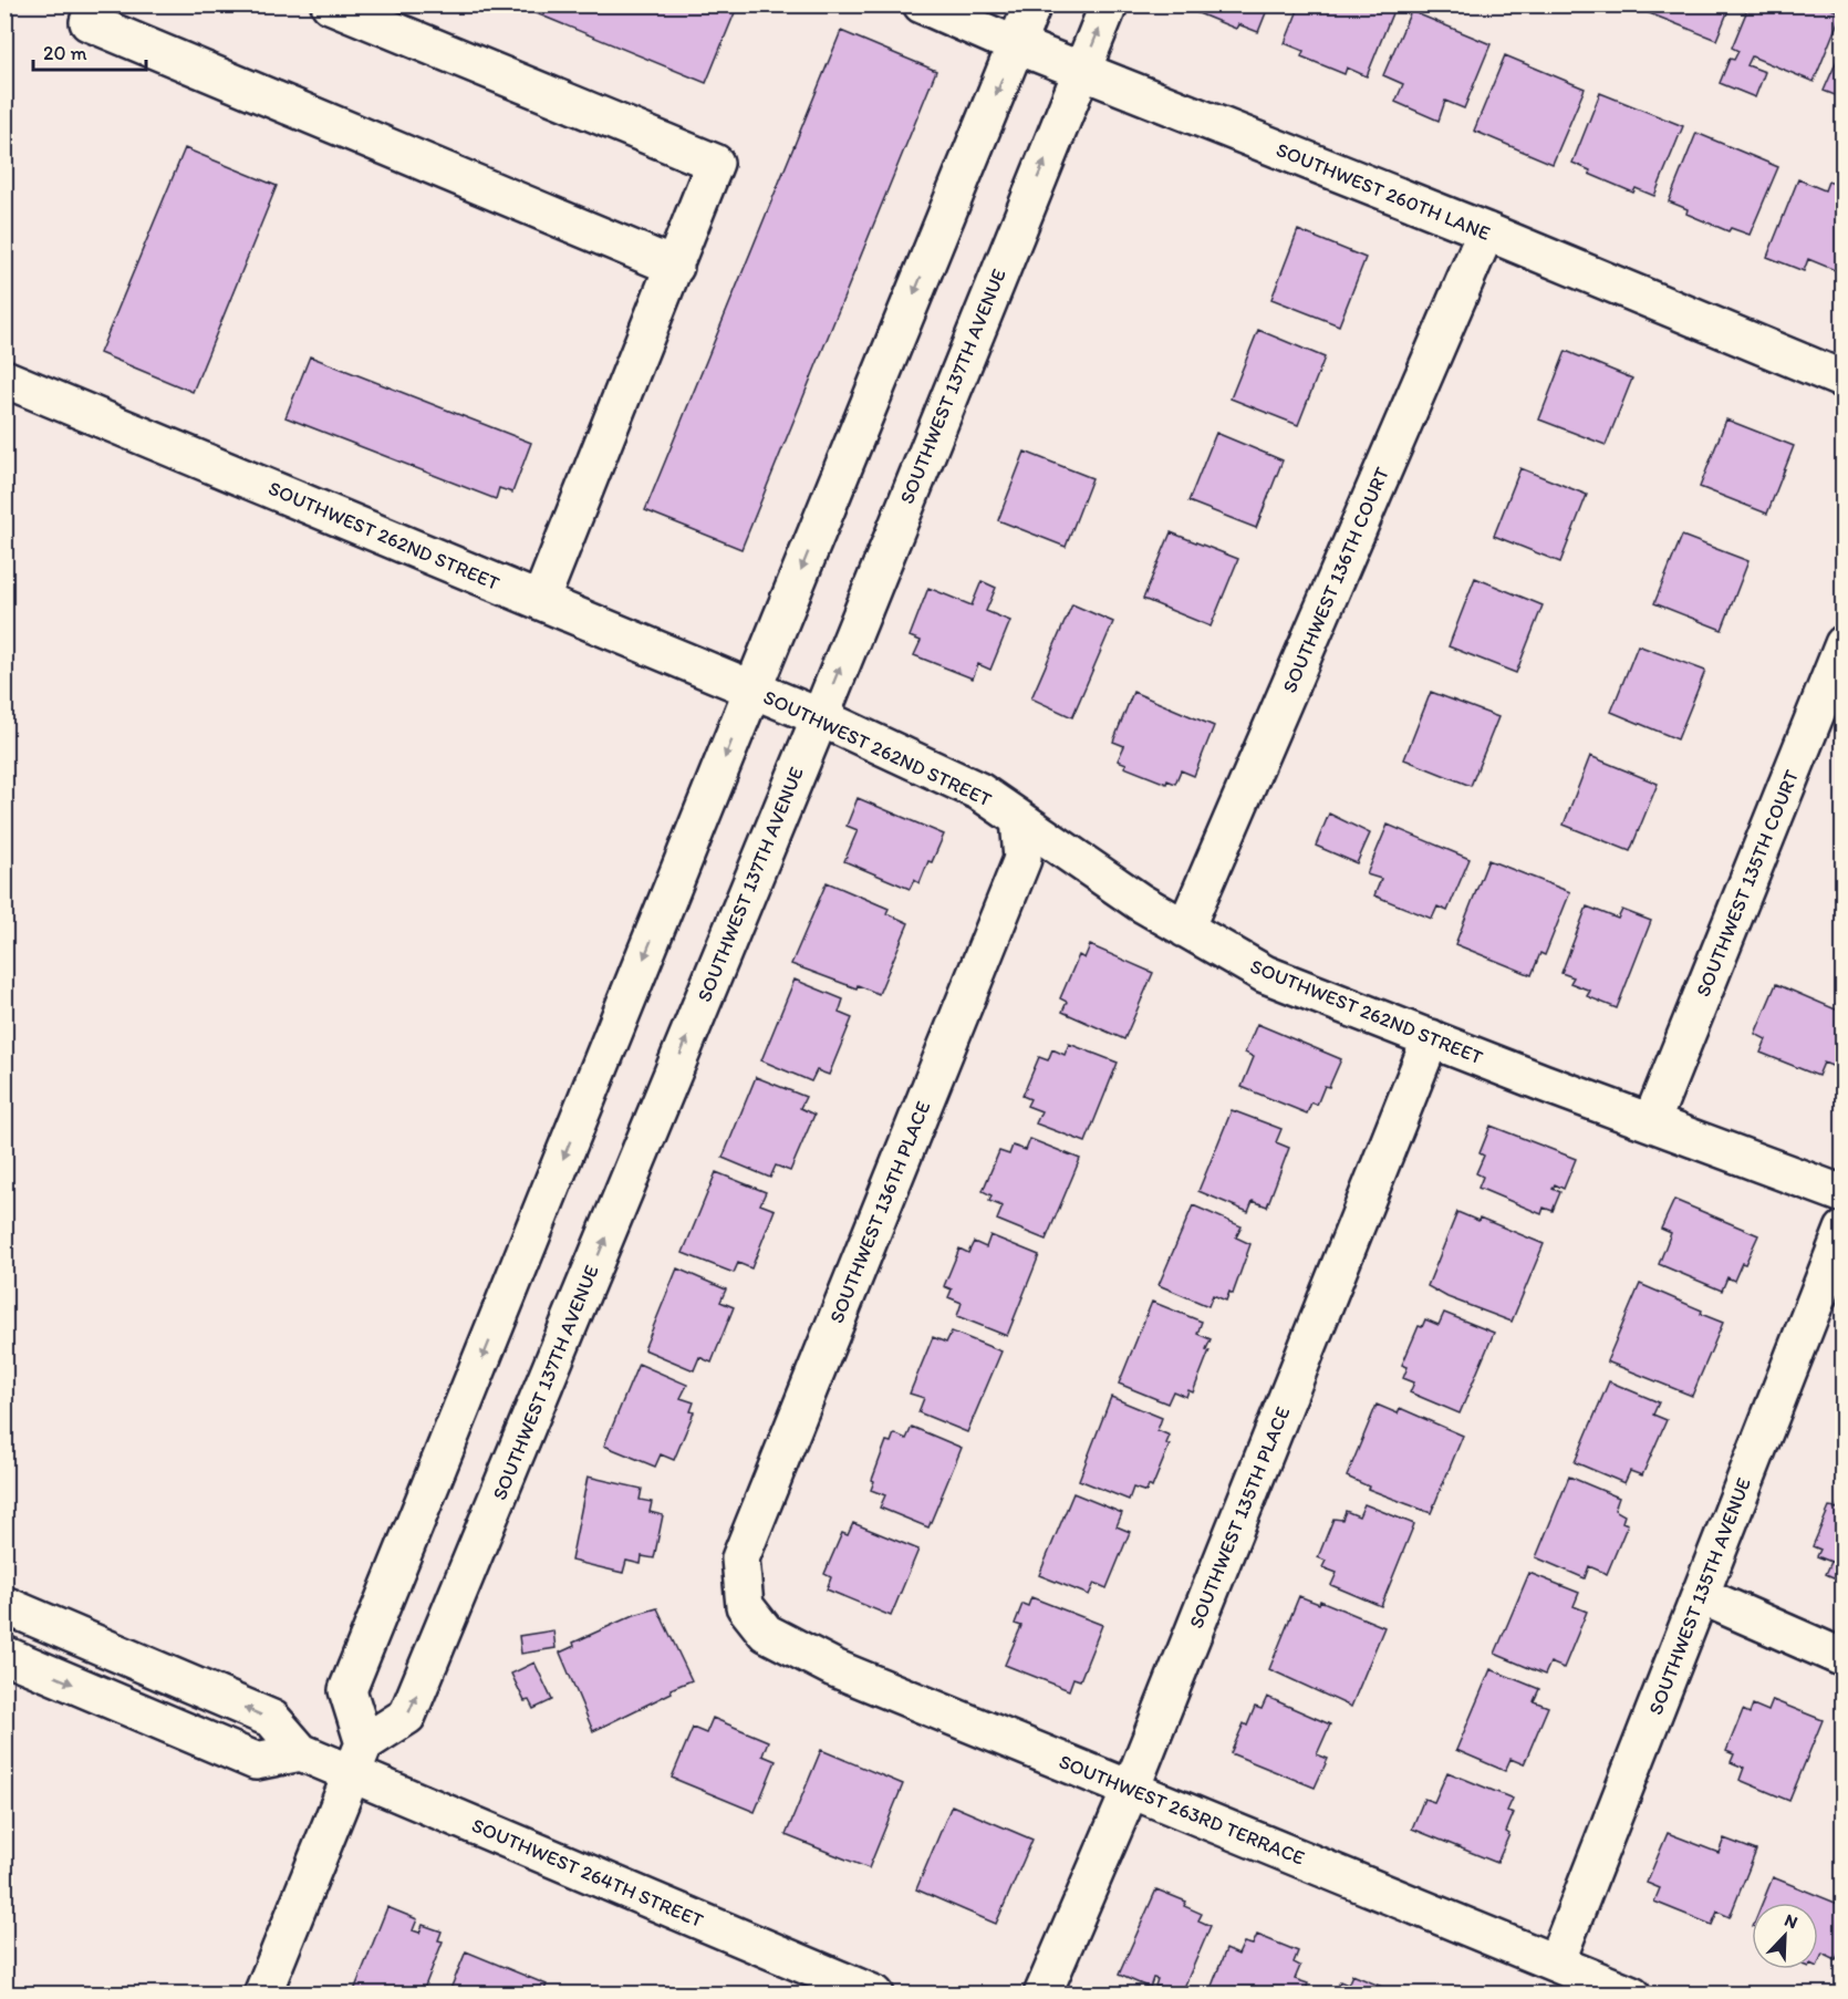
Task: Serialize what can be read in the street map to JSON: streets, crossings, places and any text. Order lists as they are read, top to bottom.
{
  "streets": {
    "street": [
      "SOUTHWEST 260TH LANE",
      "SOUTHWEST 137TH AVENUE",
      "SOUTHWEST 262ND STREET",
      "SOUTHWEST 136TH COURT",
      "SOUTHWEST 135TH COURT",
      "SOUTHWEST 136TH PLACE",
      "SOUTHWEST 135TH PLACE",
      "SOUTHWEST 135TH AVENUE",
      "SOUTHWEST 263RD TERRACE",
      "SOUTHWEST 264TH STREET"
    ]
  },
  "crossings": [
    ["SOUTHWEST 260TH LANE", "SOUTHWEST 137TH AVENUE"],
    ["SOUTHWEST 260TH LANE", "SOUTHWEST 136TH COURT"],
    ["SOUTHWEST 137TH AVENUE", "SOUTHWEST 262ND STREET"],
    ["SOUTHWEST 137TH AVENUE", "SOUTHWEST 264TH STREET"],
    ["SOUTHWEST 262ND STREET", "SOUTHWEST 136TH COURT"],
    ["SOUTHWEST 262ND STREET", "SOUTHWEST 135TH COURT"],
    ["SOUTHWEST 262ND STREET", "SOUTHWEST 136TH PLACE"],
    ["SOUTHWEST 262ND STREET", "SOUTHWEST 135TH PLACE"],
    ["SOUTHWEST 136TH PLACE", "SOUTHWEST 263RD TERRACE"],
    ["SOUTHWEST 135TH PLACE", "SOUTHWEST 263RD TERRACE"],
    ["SOUTHWEST 135TH AVENUE", "SOUTHWEST 263RD TERRACE"]
  ],
  "scale_bar": "20 m",
  "north": "top right"
}
